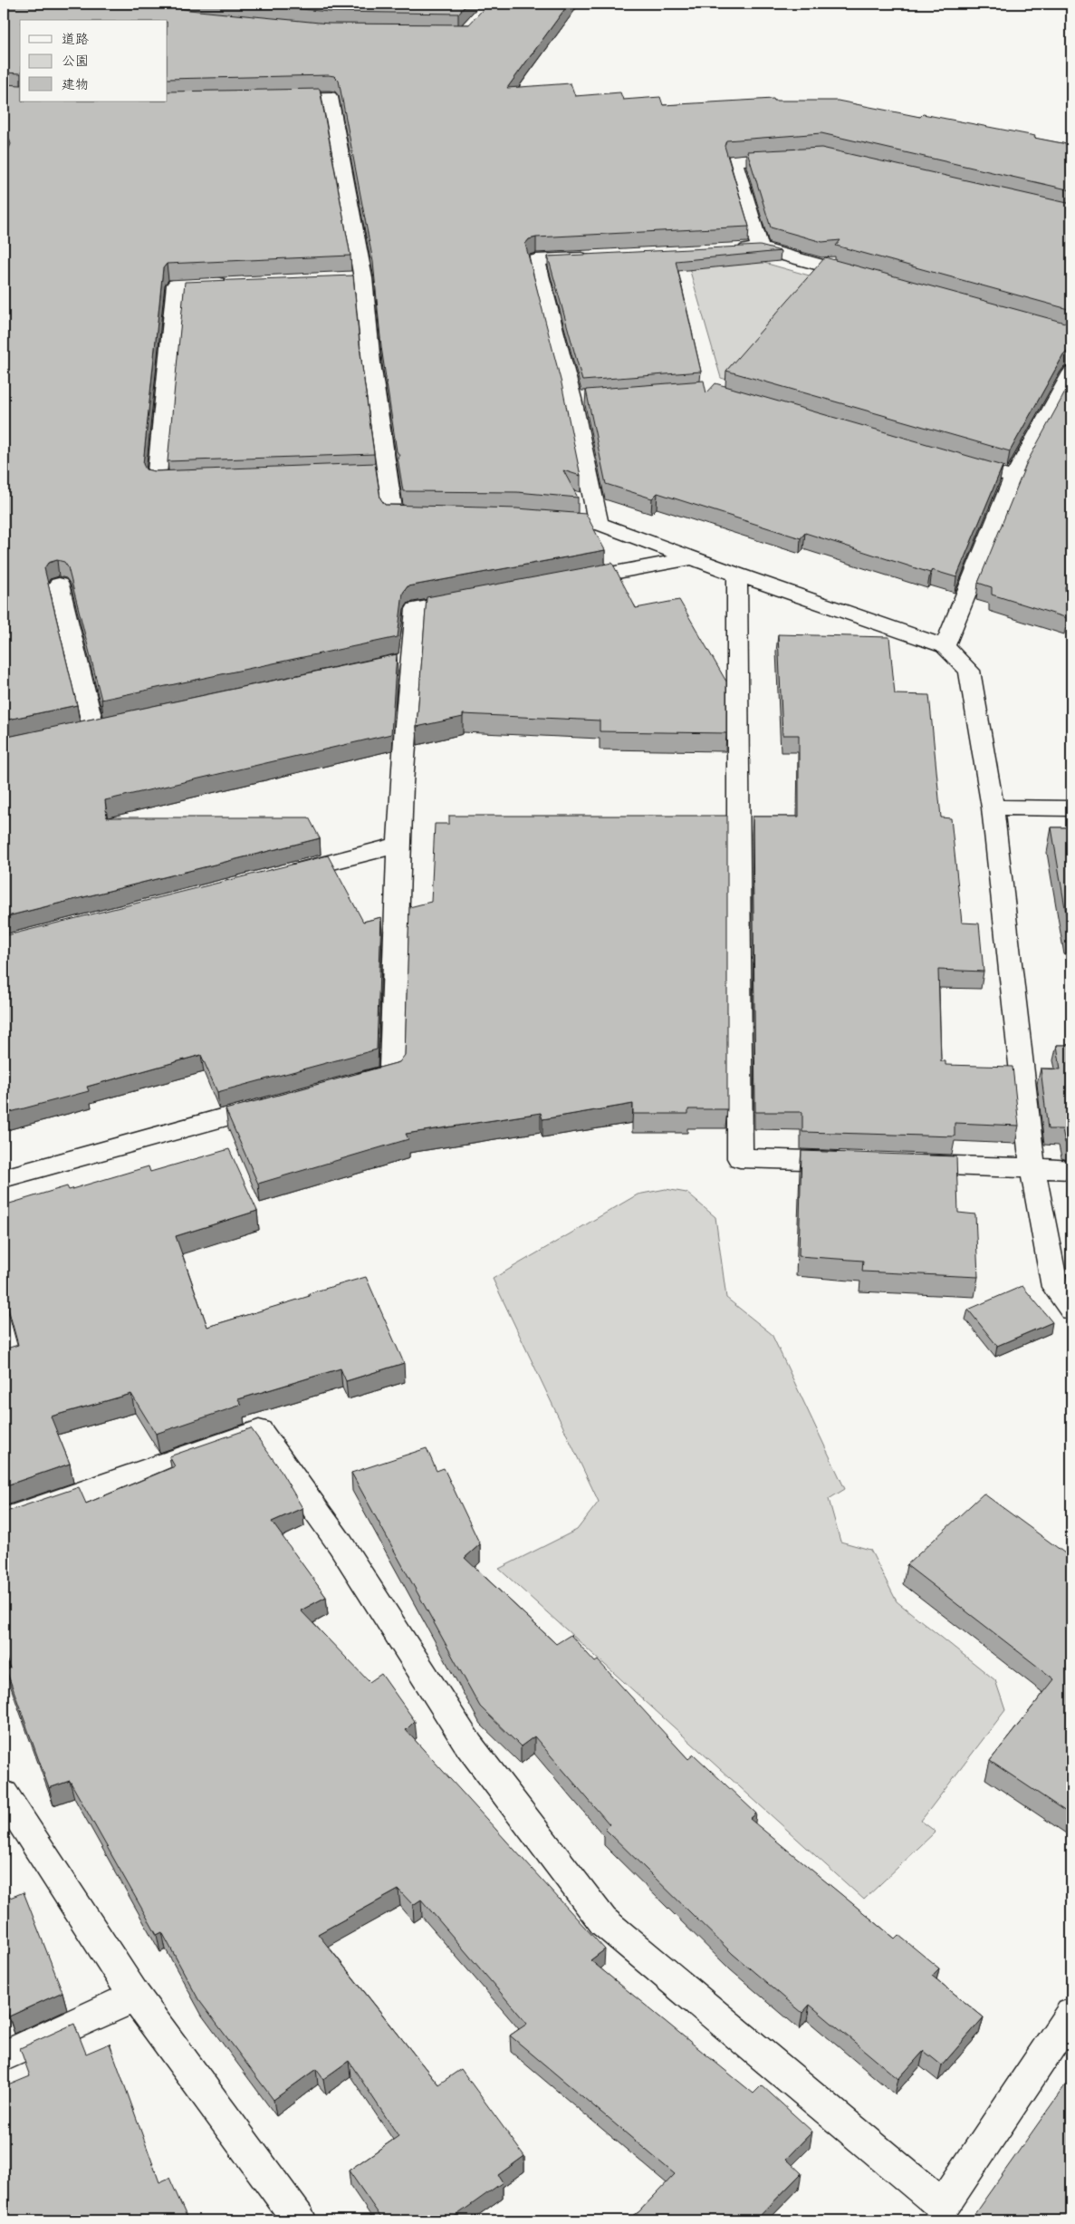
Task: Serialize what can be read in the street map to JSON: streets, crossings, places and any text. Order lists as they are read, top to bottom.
{
  "legend": ["道路", "公園", "建物"]
}
